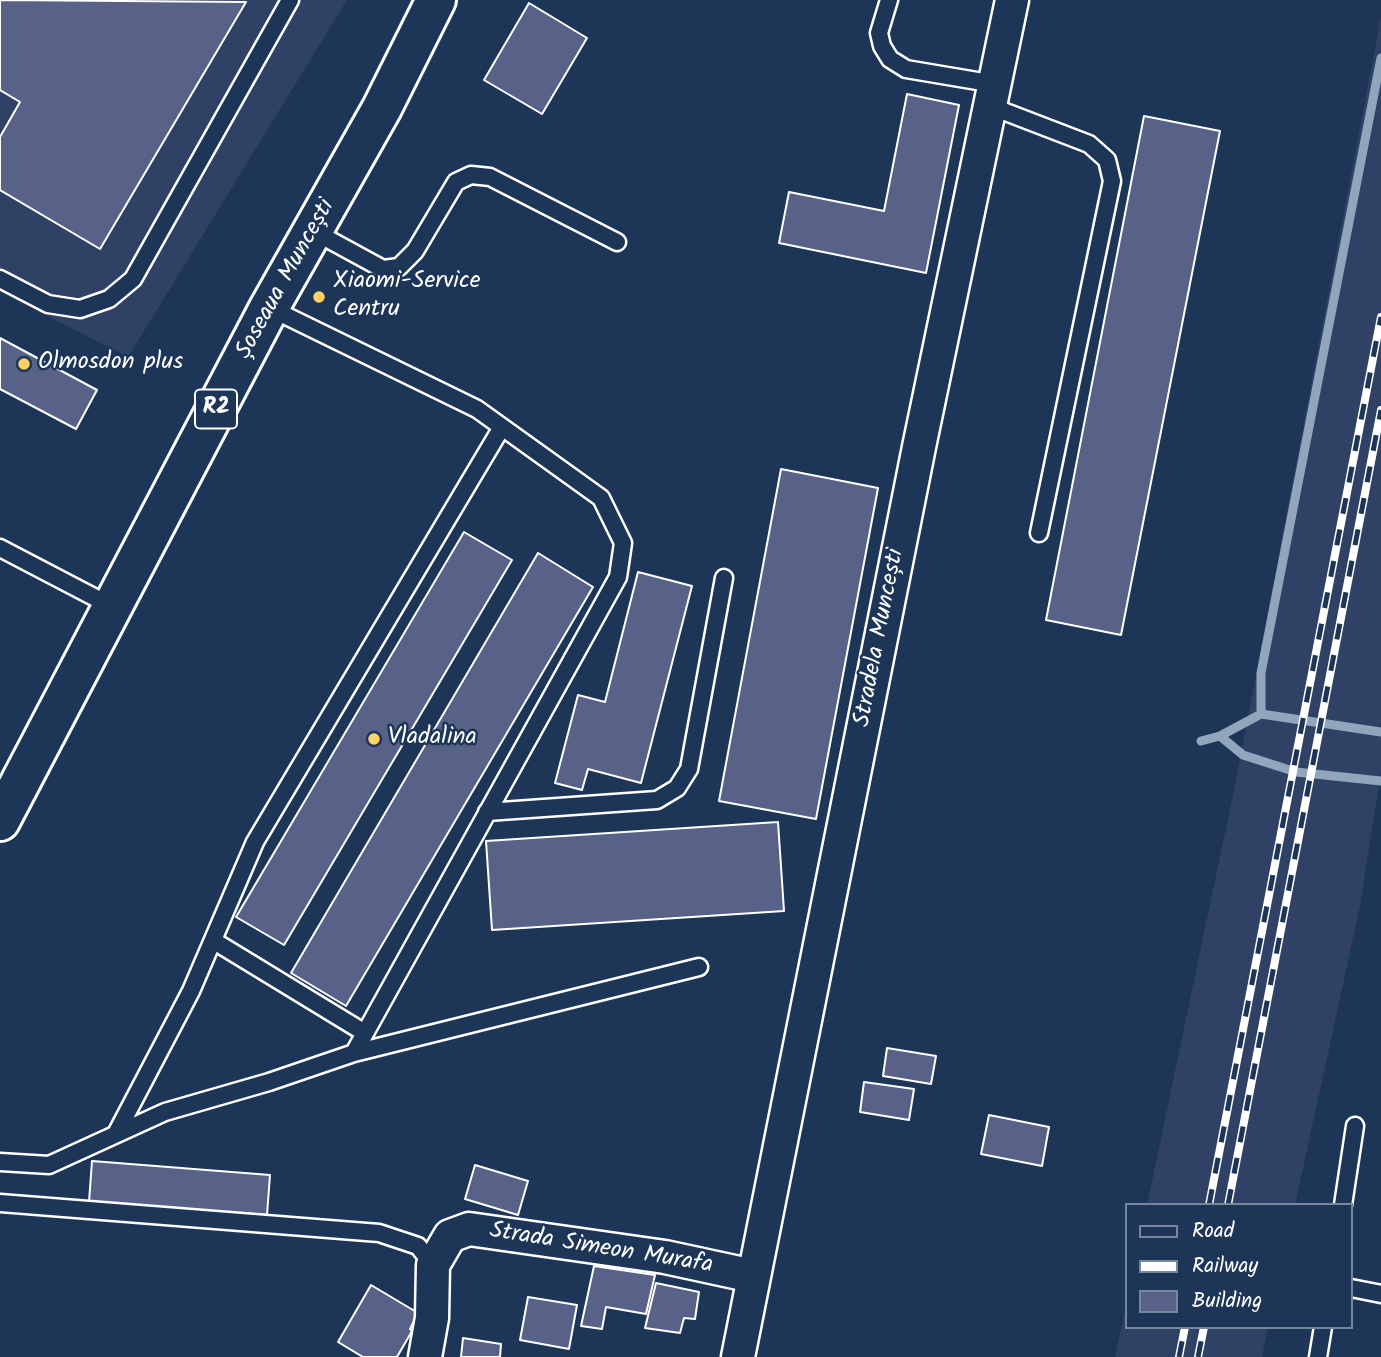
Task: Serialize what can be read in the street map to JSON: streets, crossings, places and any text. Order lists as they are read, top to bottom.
{
  "streets": {
    "main road": ["Șoseaua Muncești", "R2"],
    "street": ["Stradela Muncești", "Strada Simeon Murafa"]
  },
  "crossings": [
    ["Stradela Muncești", "Strada Simeon Murafa"]
  ],
  "places": ["Xiaomi-Service Centru", "Olmosdon plus", "Vladalina"],
  "legend": ["Road", "Railway", "Building"]
}
